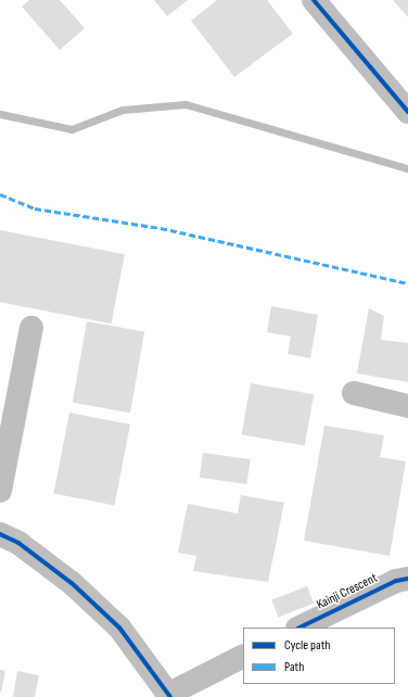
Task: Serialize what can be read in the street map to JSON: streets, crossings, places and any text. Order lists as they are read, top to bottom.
{
  "streets": {
    "street": ["Kainji Crescent"]
  },
  "legend": ["Cycle path", "Path"]
}
